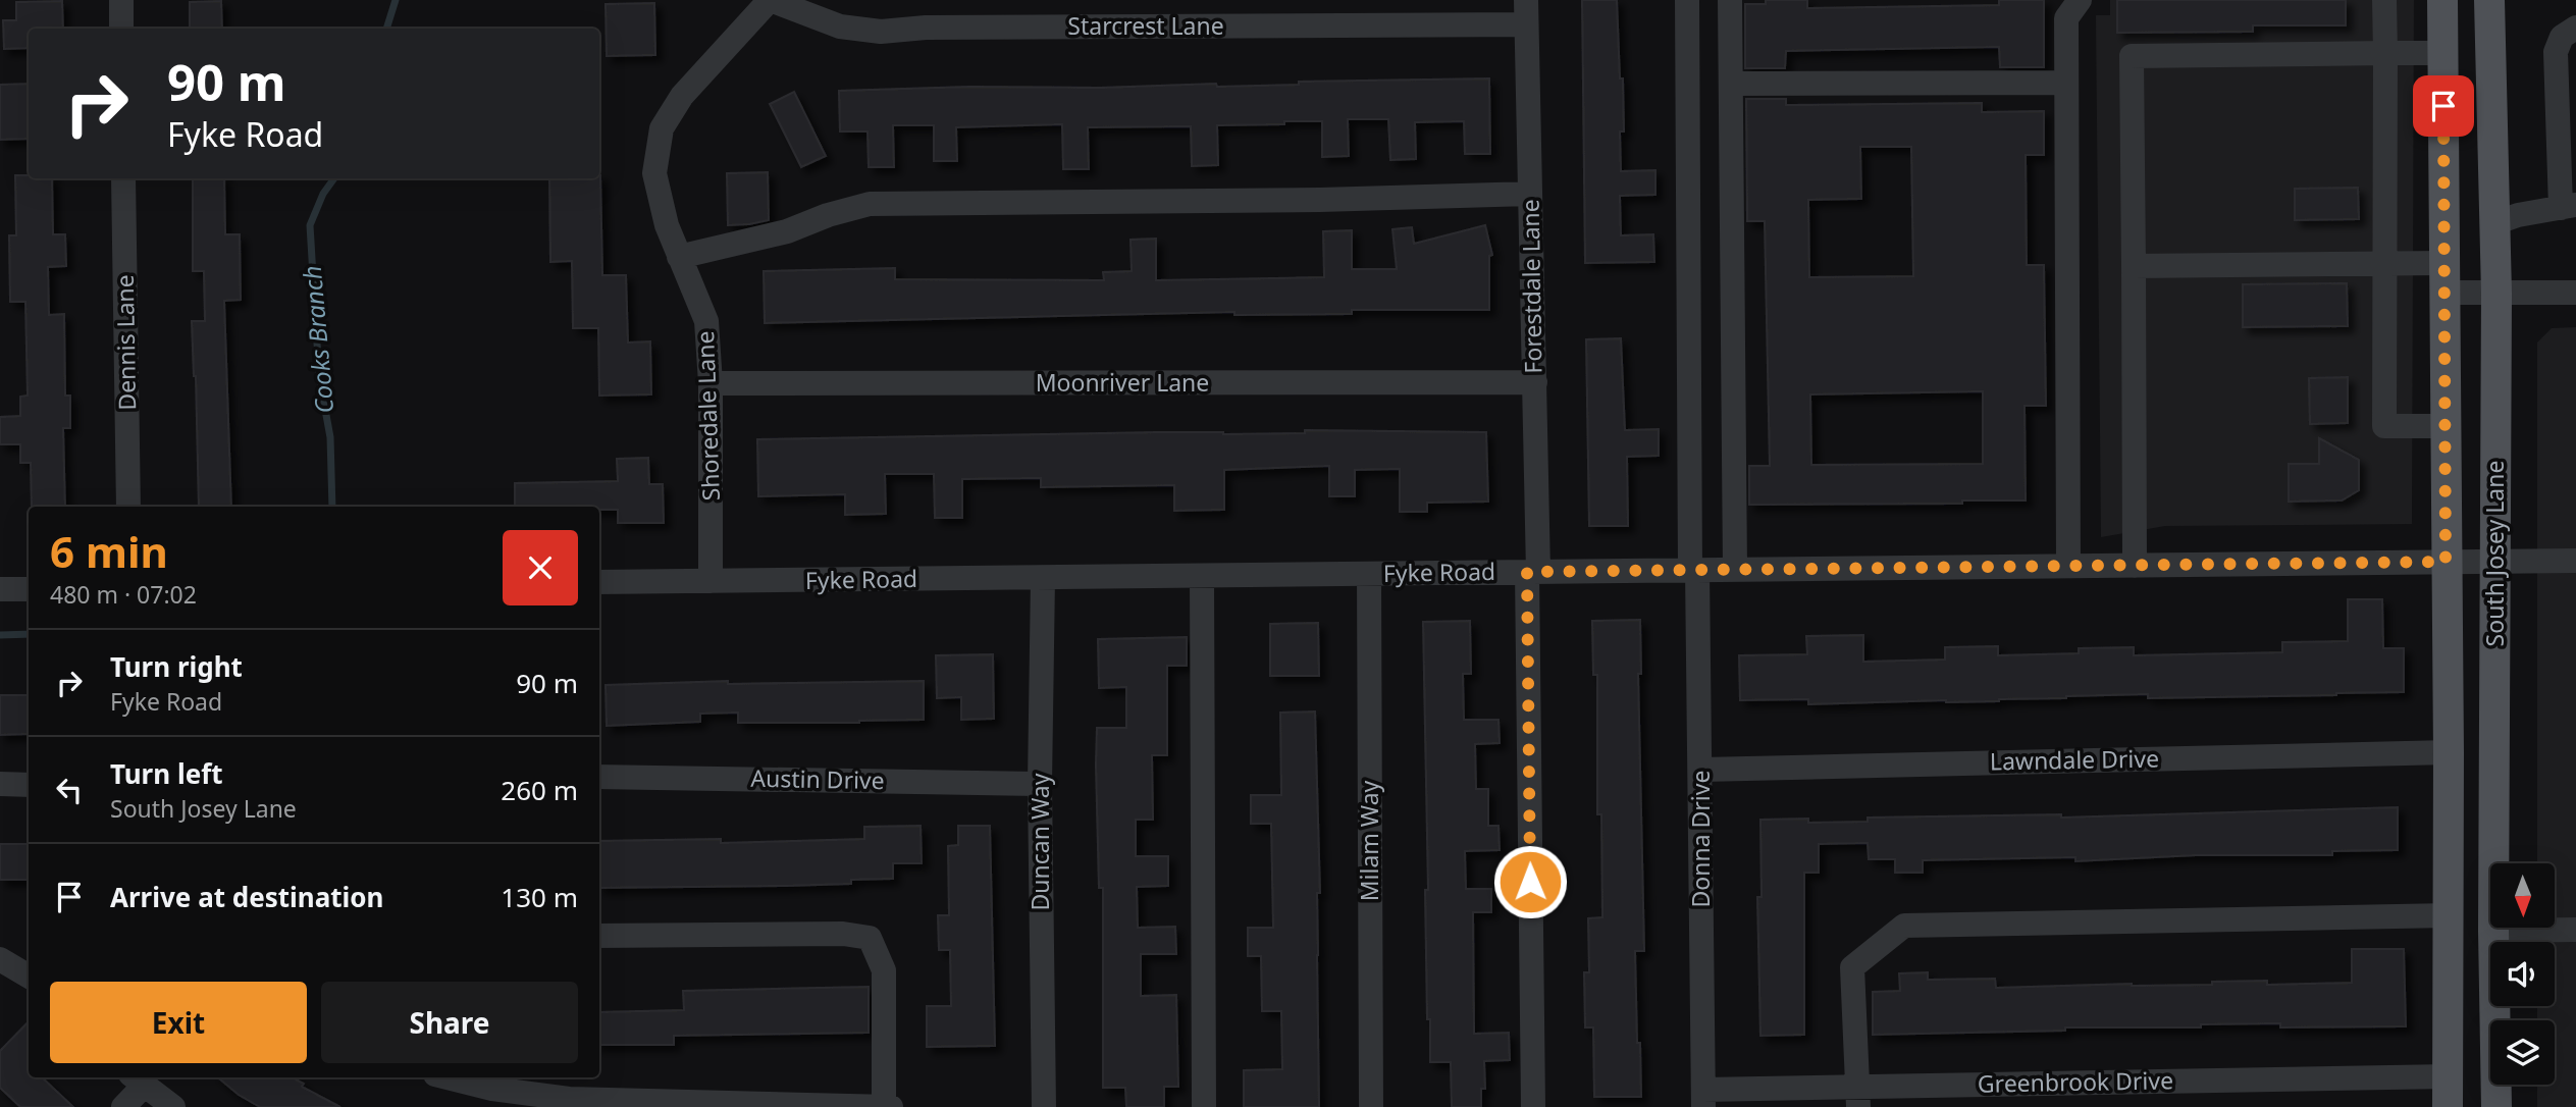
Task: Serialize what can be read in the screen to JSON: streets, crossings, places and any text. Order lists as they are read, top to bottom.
{
  "streets": {
    "main road": ["South Josey Lane"],
    "street": [
      "Starcrest Lane",
      "Forestdale Lane",
      "Dennis Lane",
      "Moonriver Lane",
      "Shoredale Lane",
      "Fyke Road",
      "Lawndale Drive",
      "Austin Drive",
      "Donna Drive",
      "Milam Way",
      "Duncan Way",
      "Greenbrook Drive"
    ]
  },
  "crossings": [
    ["Starcrest Lane", "Forestdale Lane"],
    ["Starcrest Lane", "Shoredale Lane"],
    ["Forestdale Lane", "Moonriver Lane"],
    ["Forestdale Lane", "Fyke Road"],
    ["Moonriver Lane", "Shoredale Lane"],
    ["Shoredale Lane", "Fyke Road"],
    ["South Josey Lane", "Fyke Road"],
    ["South Josey Lane", "Lawndale Drive"],
    ["South Josey Lane", "Greenbrook Drive"],
    ["Fyke Road", "Donna Drive"],
    ["Fyke Road", "Milam Way"],
    ["Fyke Road", "Duncan Way"],
    ["Lawndale Drive", "Donna Drive"],
    ["Austin Drive", "Duncan Way"],
    ["Donna Drive", "Greenbrook Drive"]
  ],
  "water": ["Cooks Branch"],
  "north": "bottom",
  "page": {
    "turn": ["90 m", "Fyke Road"],
    "heading": ["6 min", "480 m · 07:02"],
    "list": [
      {
        "name": "Turn right",
        "note": "Fyke Road",
        "value": "90 m"
      },
      {
        "name": "Turn left",
        "note": "South Josey Lane",
        "value": "260 m"
      },
      {
        "name": "Arrive at destination",
        "value": "130 m"
      }
    ],
    "buttons": ["Exit", "Share"]
  }
}
